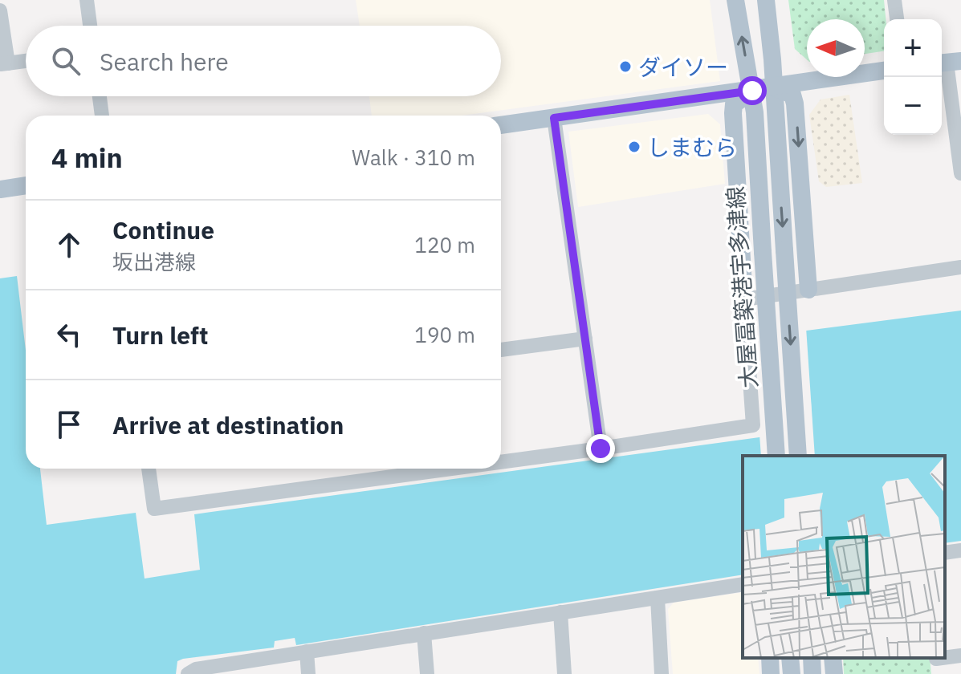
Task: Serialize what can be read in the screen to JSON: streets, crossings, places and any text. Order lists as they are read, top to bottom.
{
  "streets": {
    "main road": ["大屋冨築港宇多津線"]
  },
  "places": ["ダイソー", "しまむら"],
  "north": "left",
  "page": {
    "map_buttons": ["+", "−"],
    "search": "Search here",
    "heading": ["4 min", "Walk · 310 m"],
    "list": [
      ["Continue", "坂出港線", "120 m"],
      ["Turn left", "190 m"],
      "Arrive at destination"
    ]
  }
}
